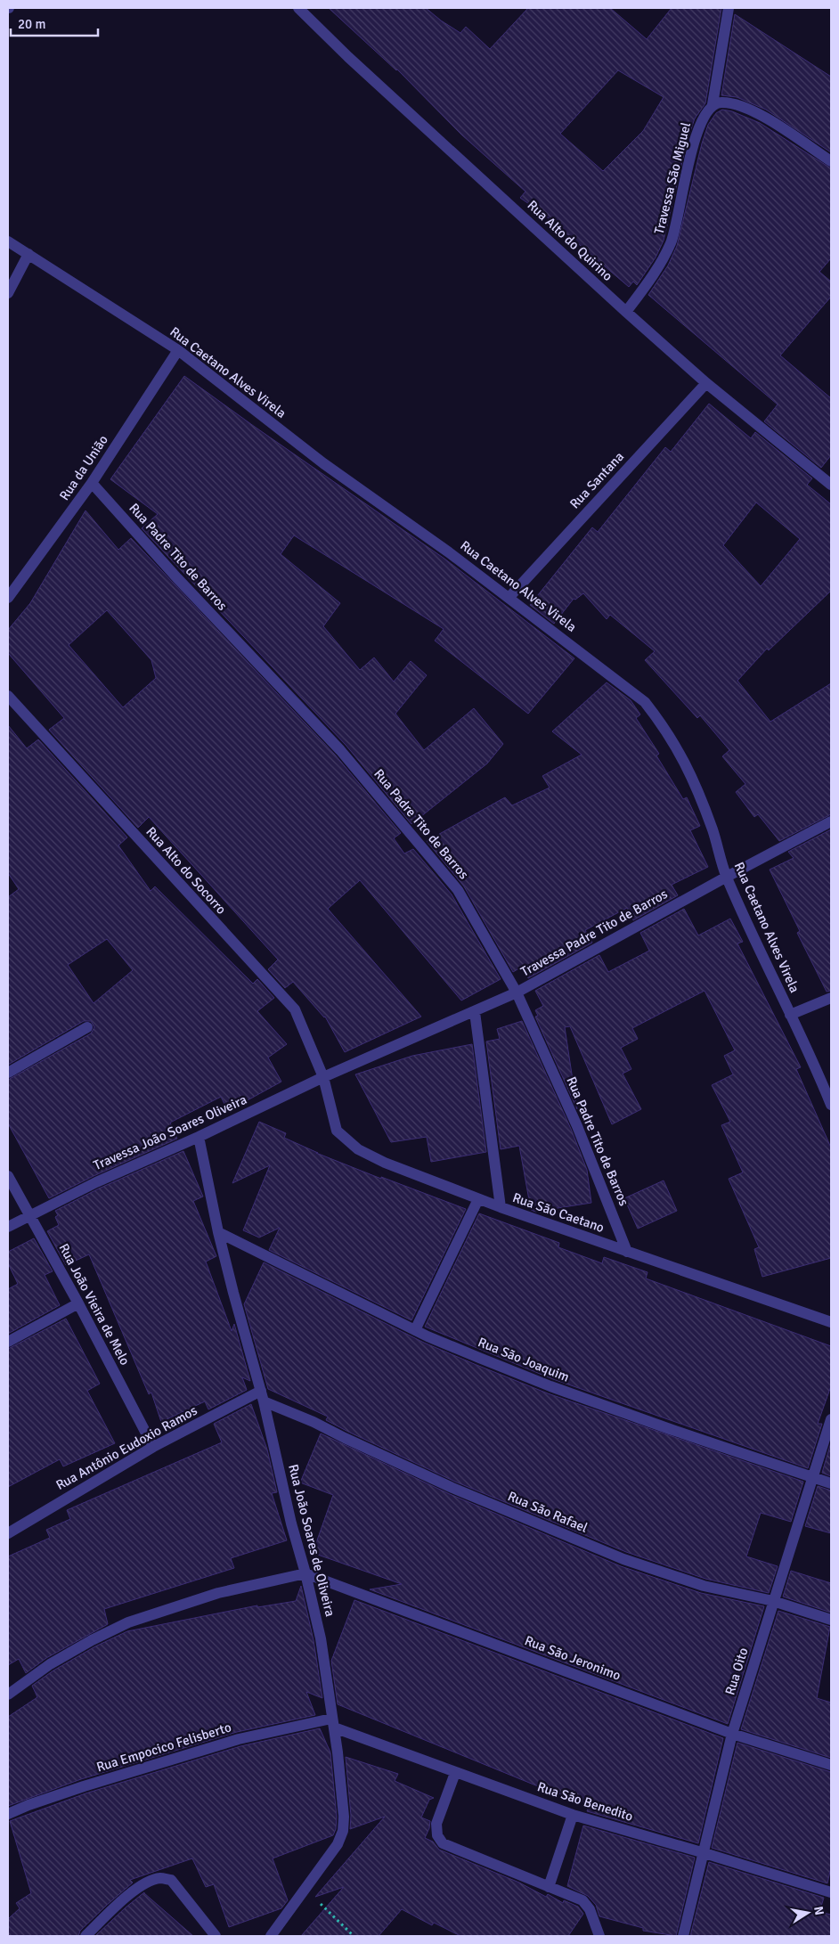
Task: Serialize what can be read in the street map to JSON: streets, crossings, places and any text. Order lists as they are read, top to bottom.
{
  "streets": {
    "street": [
      "Travessa São Miguel",
      "Rua Alto do Quirino",
      "Rua Caetano Alves Virela",
      "Rua da União",
      "Rua Santana",
      "Rua Padre Tito de Barros",
      "Rua Alto do Socorro",
      "Travessa Padre Tito de Barros",
      "Travessa João Soares Oliveira",
      "Rua São Caetano",
      "Rua João Vieira de Melo",
      "Rua São Joaquim",
      "Rua Antônio Eudoxio Ramos",
      "Rua São Rafael",
      "Rua João Soares de Oliveira",
      "Rua São Jeronimo",
      "Rua Oito",
      "Rua Empocico Felisberto",
      "Rua São Benedito"
    ]
  },
  "crossings": [
    ["Travessa São Miguel", "Rua Alto do Quirino"],
    ["Rua Alto do Quirino", "Rua Santana"],
    ["Rua Caetano Alves Virela", "Rua da União"],
    ["Rua Caetano Alves Virela", "Rua Santana"],
    ["Rua Caetano Alves Virela", "Travessa Padre Tito de Barros"],
    ["Rua da União", "Rua Padre Tito de Barros"],
    ["Rua Padre Tito de Barros", "Travessa Padre Tito de Barros"],
    ["Rua Padre Tito de Barros", "Rua São Caetano"],
    ["Rua Alto do Socorro", "Travessa Padre Tito de Barros"],
    ["Rua Alto do Socorro", "Travessa João Soares Oliveira"],
    ["Rua Alto do Socorro", "Rua São Caetano"],
    ["Travessa Padre Tito de Barros", "Travessa João Soares Oliveira"],
    ["Travessa Padre Tito de Barros", "Rua São Caetano"],
    ["Travessa João Soares Oliveira", "Rua São Caetano"],
    ["Travessa João Soares Oliveira", "Rua João Vieira de Melo"],
    ["Travessa João Soares Oliveira", "Rua João Soares de Oliveira"],
    ["Rua João Vieira de Melo", "Rua Antônio Eudoxio Ramos"],
    ["Rua São Joaquim", "Rua João Soares de Oliveira"],
    ["Rua São Joaquim", "Rua Oito"],
    ["Rua Antônio Eudoxio Ramos", "Rua São Rafael"],
    ["Rua Antônio Eudoxio Ramos", "Rua João Soares de Oliveira"],
    ["Rua São Rafael", "Rua João Soares de Oliveira"],
    ["Rua São Rafael", "Rua Oito"],
    ["Rua João Soares de Oliveira", "Rua São Jeronimo"],
    ["Rua João Soares de Oliveira", "Rua Empocico Felisberto"],
    ["Rua João Soares de Oliveira", "Rua São Benedito"],
    ["Rua São Jeronimo", "Rua Oito"],
    ["Rua Oito", "Rua São Benedito"],
    ["Rua Empocico Felisberto", "Rua São Benedito"]
  ],
  "scale_bar": "20 m",
  "north": "right"
}
